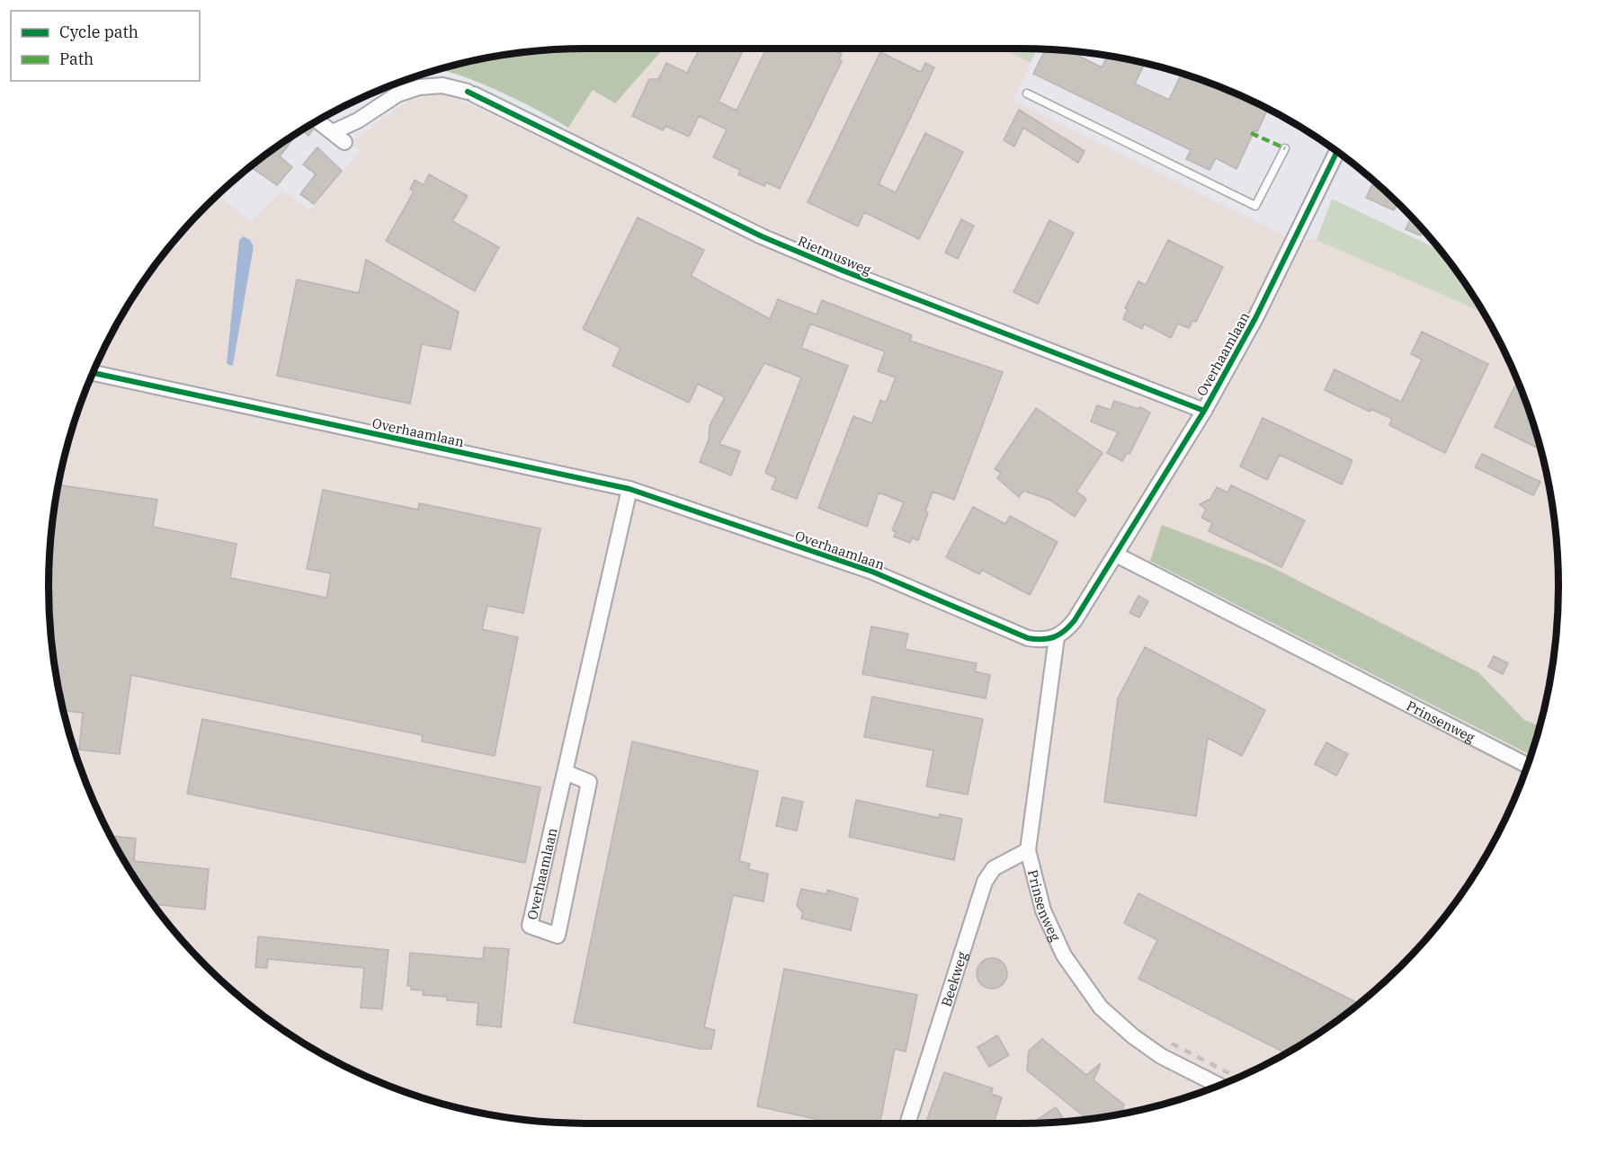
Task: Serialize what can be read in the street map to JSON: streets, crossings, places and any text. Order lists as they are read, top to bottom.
{
  "streets": {
    "street": [
      "Rietmusweg",
      "Overhaamlaan",
      "Prinsenweg",
      "Beekweg"
    ]
  },
  "crossings": [
    ["Rietmusweg", "Overhaamlaan"],
    ["Overhaamlaan", "Prinsenweg"],
    ["Prinsenweg", "Beekweg"]
  ],
  "legend": ["Cycle path", "Path"]
}
